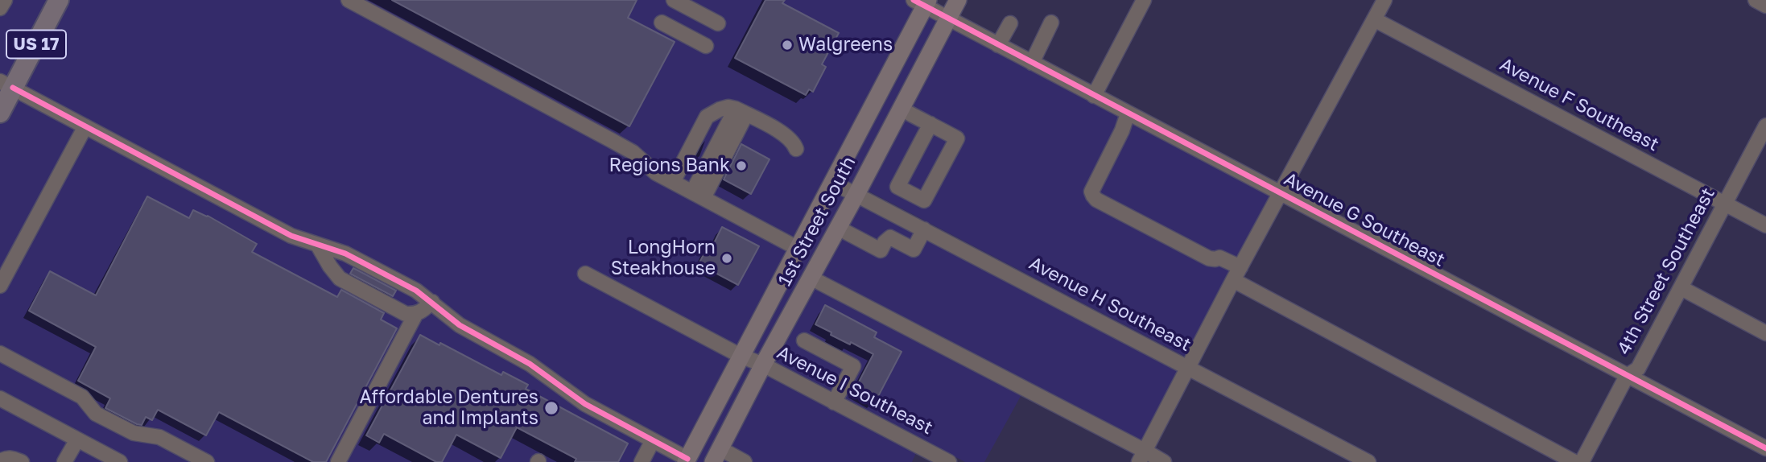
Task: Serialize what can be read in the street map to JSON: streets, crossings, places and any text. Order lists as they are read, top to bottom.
{
  "streets": {
    "highway": ["US 17"],
    "main road": ["1st Street South"],
    "street": [
      "Avenue F Southeast",
      "Avenue G Southeast",
      "4th Street Southeast",
      "Avenue H Southeast",
      "Avenue I Southeast"
    ]
  },
  "crossings": [
    ["Avenue F Southeast", "4th Street Southeast"],
    ["Avenue G Southeast", "1st Street South"],
    ["Avenue G Southeast", "4th Street Southeast"],
    ["1st Street South", "Avenue H Southeast"],
    ["1st Street South", "Avenue I Southeast"]
  ],
  "places": [
    "Walgreens",
    "Regions Bank",
    "LongHorn Steakhouse",
    "Affordable Dentures and Implants"
  ]
}
